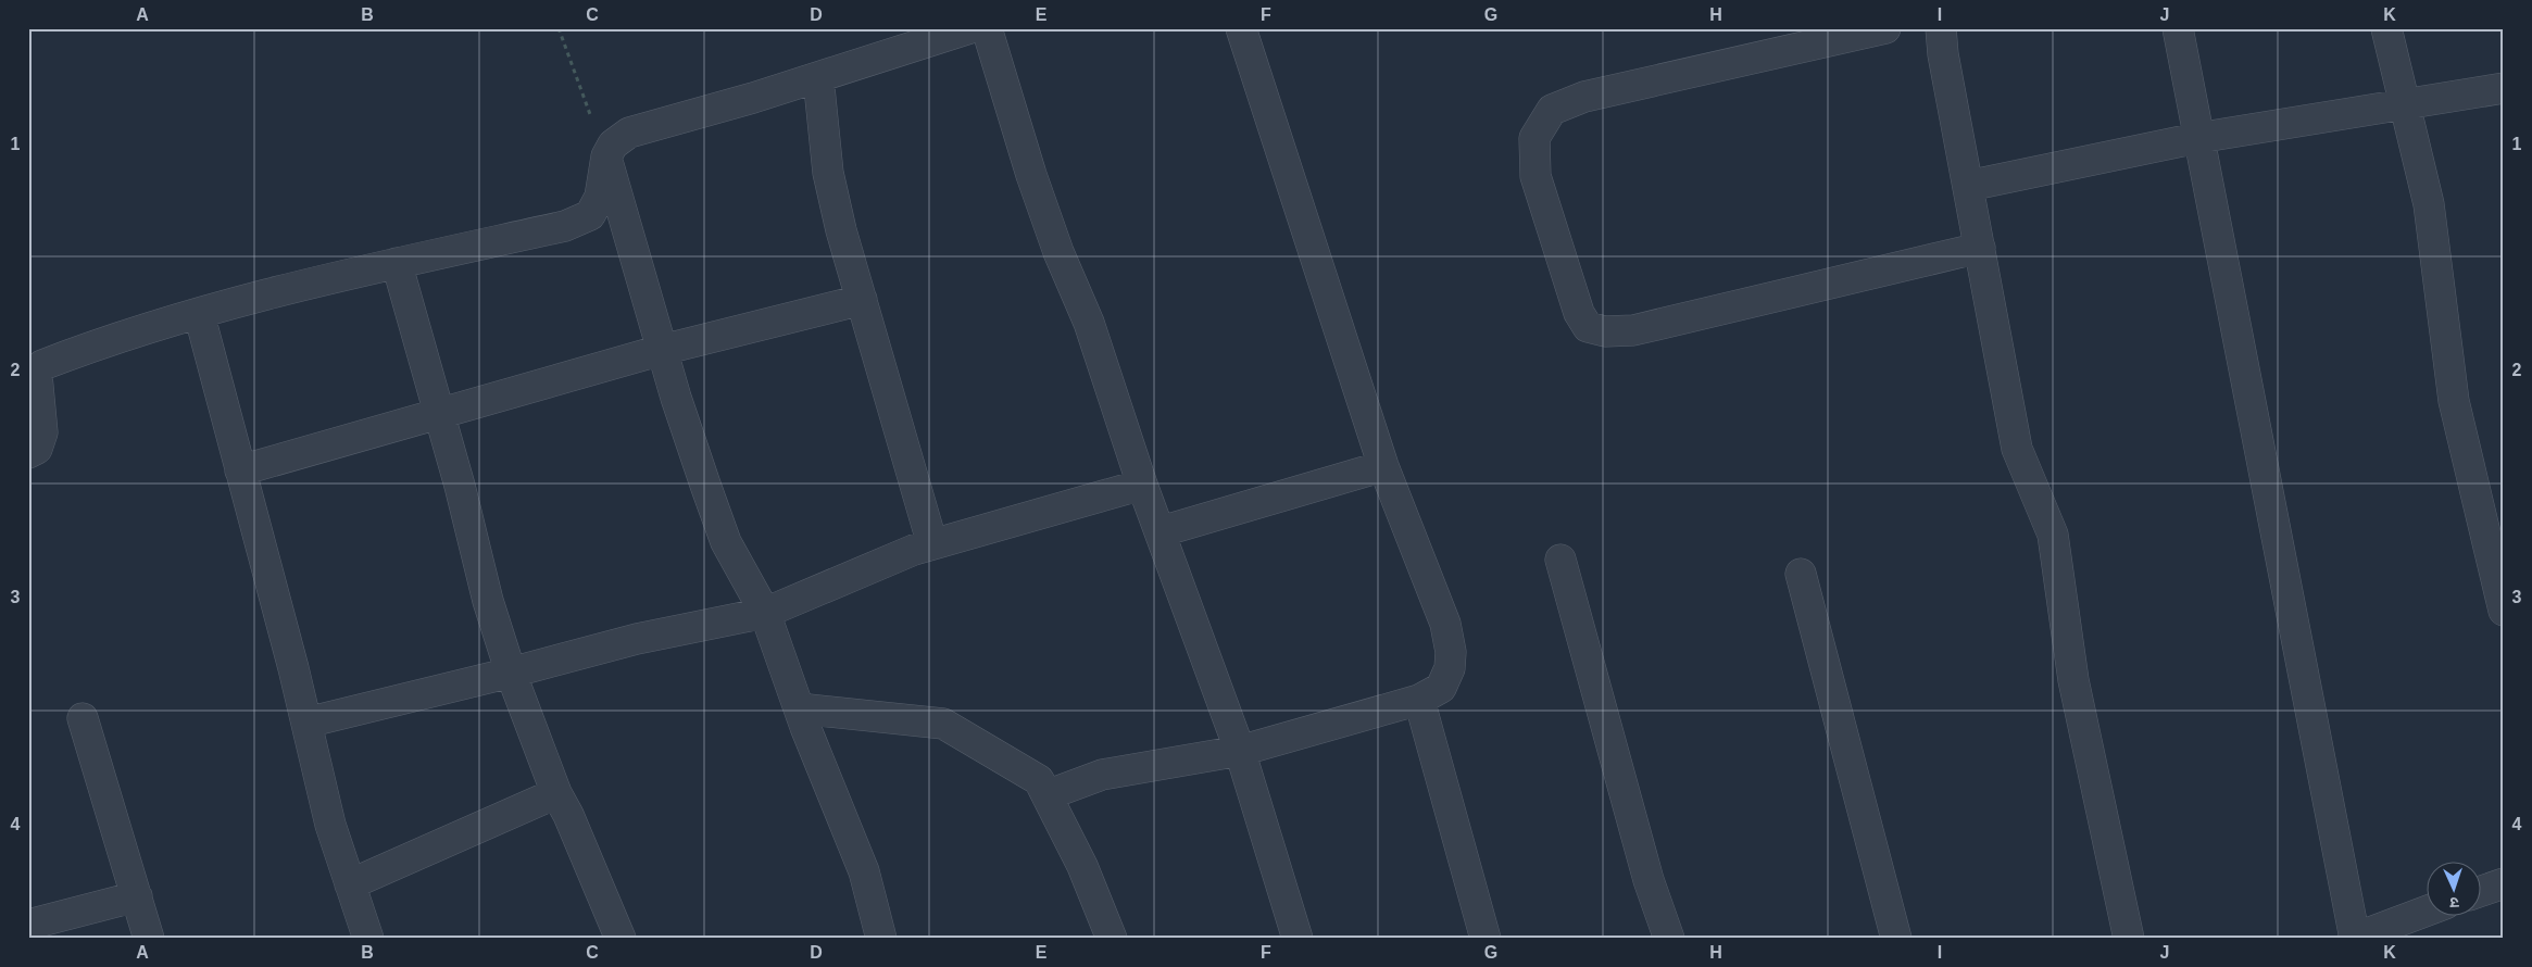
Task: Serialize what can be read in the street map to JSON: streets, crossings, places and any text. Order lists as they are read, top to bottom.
{
  "north": "bottom",
  "grid": {
    "columns": [
      "A",
      "B",
      "C",
      "D",
      "E",
      "F",
      "G",
      "H",
      "I",
      "J",
      "K"
    ],
    "rows": [
      "1",
      "2",
      "3",
      "4"
    ]
  }
}
